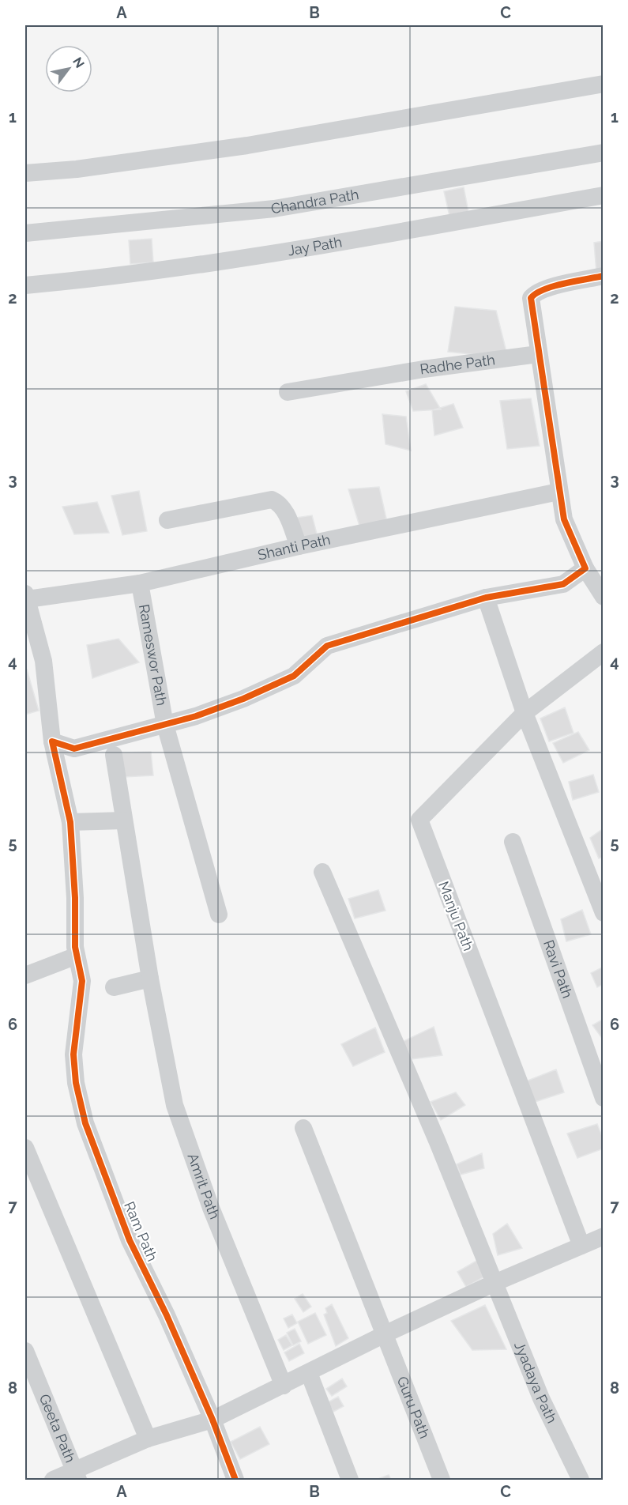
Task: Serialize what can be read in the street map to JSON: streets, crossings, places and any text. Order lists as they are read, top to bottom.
{
  "streets": {
    "street": [
      "Chandra Path",
      "Jay Path",
      "Radhe Path",
      "Shanti Path",
      "Rameswor Path",
      "Manju Path",
      "Ravi Path",
      "Amrit Path",
      "Ram Path",
      "Jyadaya Path",
      "Guru Path",
      "Geeta Path"
    ]
  },
  "crossings": [
    ["Shanti Path", "Rameswor Path"],
    ["Shanti Path", "Ram Path"]
  ],
  "north": "top right",
  "grid": {
    "columns": ["A", "B", "C"],
    "rows": [
      "1",
      "2",
      "3",
      "4",
      "5",
      "6",
      "7",
      "8"
    ]
  }
}
